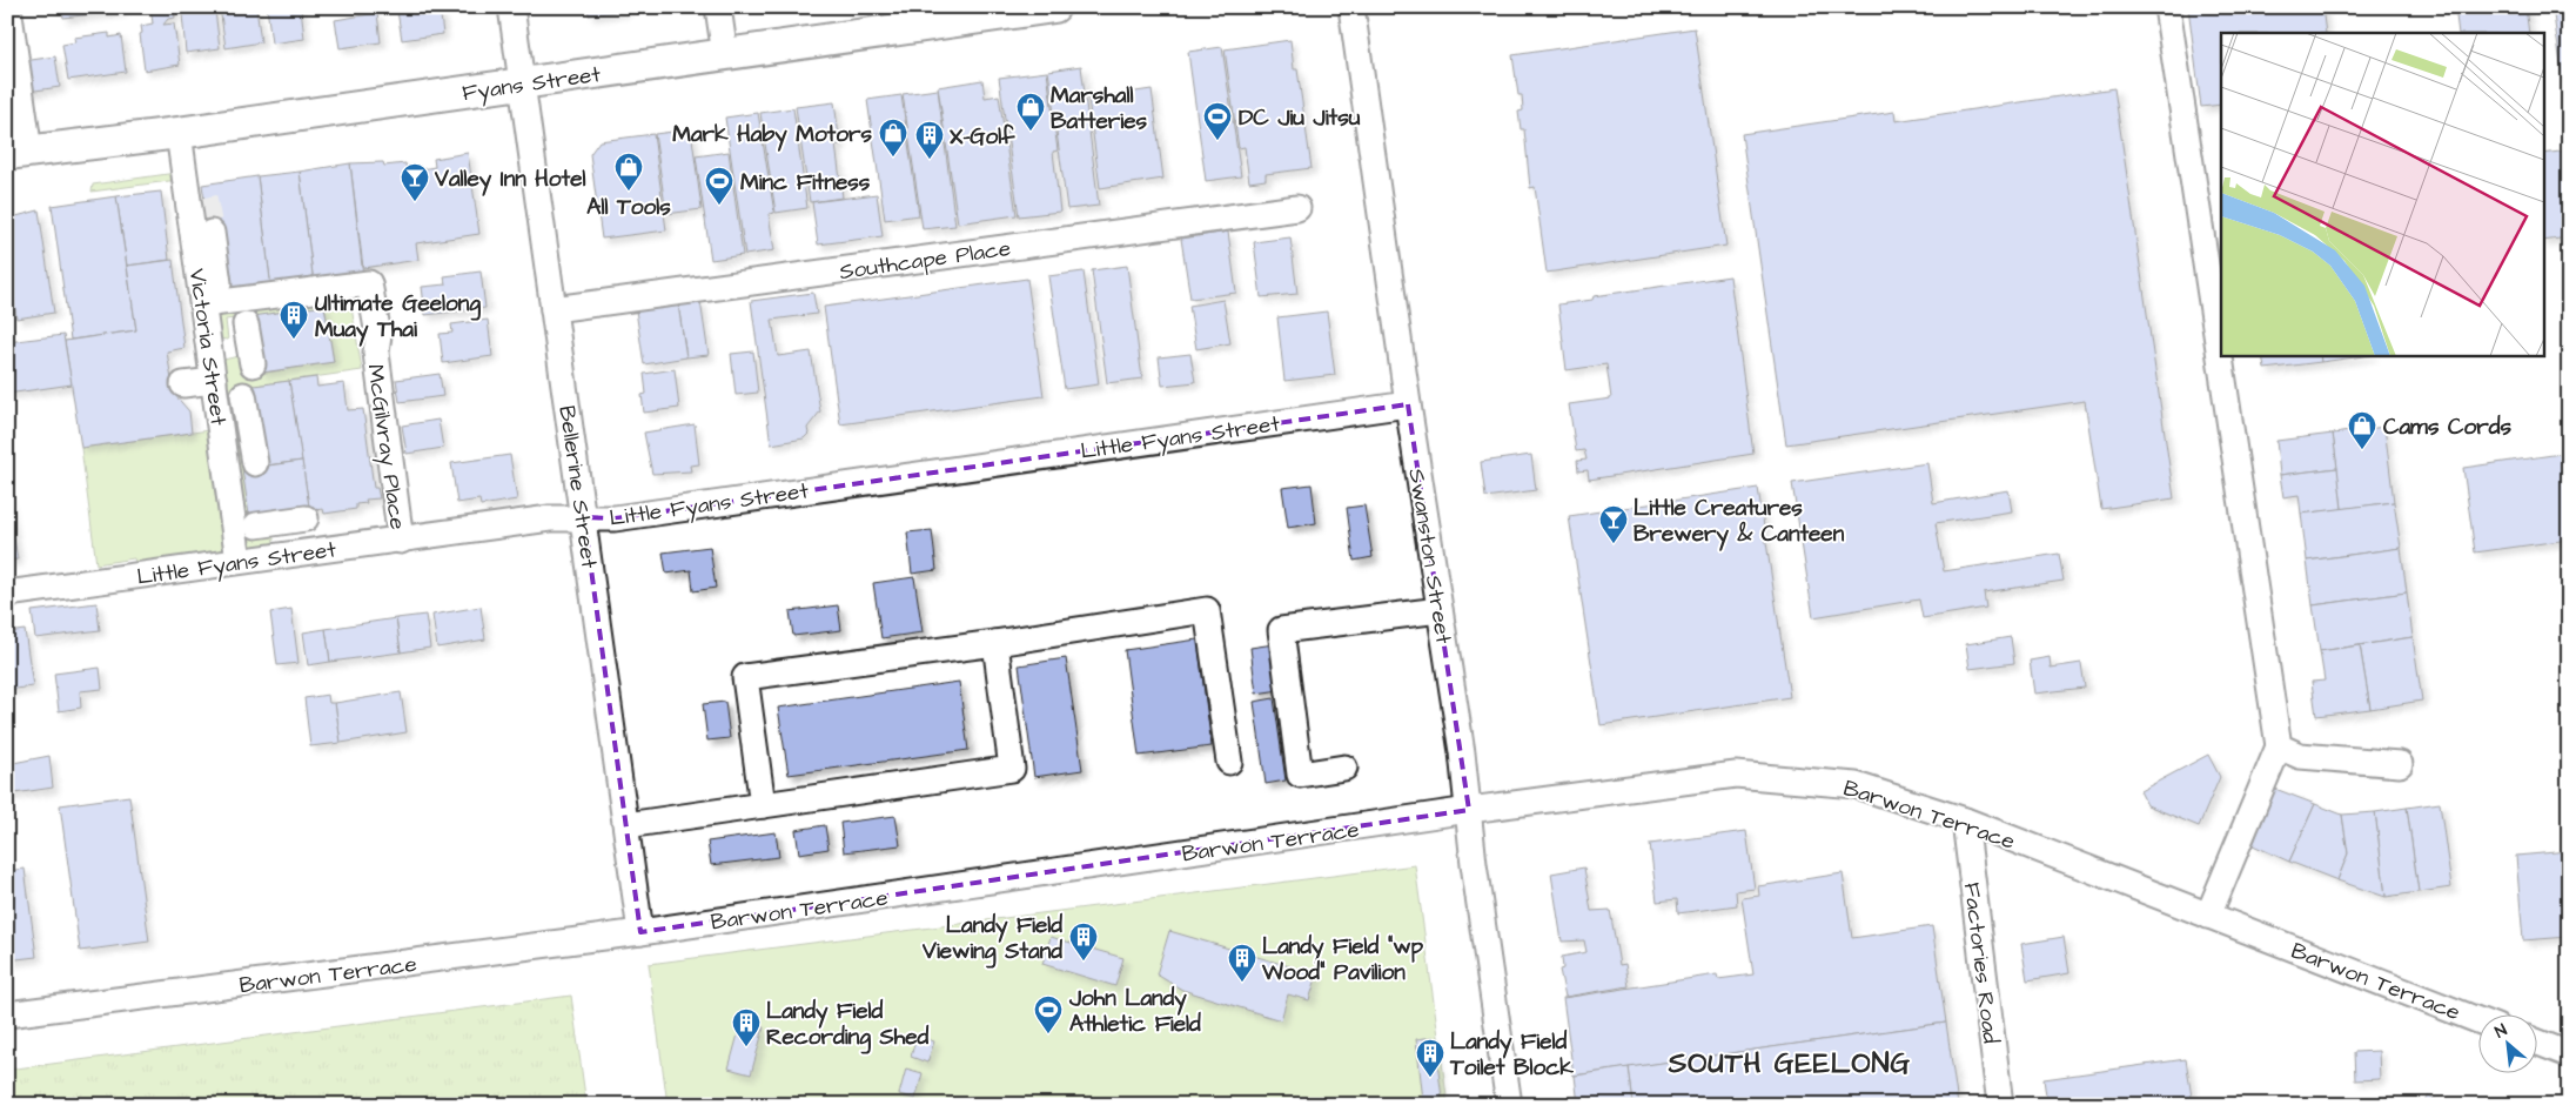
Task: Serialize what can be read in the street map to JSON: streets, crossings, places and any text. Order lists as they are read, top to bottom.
{
  "streets": {
    "main road": ["Fyans Street"],
    "street": [
      "Southcape Place",
      "Victoria Street",
      "Little Fyans Street",
      "McGilvray Place",
      "Bellerine Street",
      "Swanston Street",
      "Barwon Terrace",
      "Factories Road"
    ]
  },
  "crossings": [
    ["Fyans Street", "Victoria Street"],
    ["Fyans Street", "Bellerine Street"],
    ["Southcape Place", "Bellerine Street"],
    ["Victoria Street", "Little Fyans Street"],
    ["Victoria Street", "McGilvray Place"],
    ["Little Fyans Street", "McGilvray Place"],
    ["Little Fyans Street", "Bellerine Street"],
    ["Little Fyans Street", "Swanston Street"],
    ["Bellerine Street", "Barwon Terrace"],
    ["Swanston Street", "Barwon Terrace"],
    ["Barwon Terrace", "Factories Road"]
  ],
  "districts": ["SOUTH GEELONG"],
  "places": {
    "shop": [
      "Marshall Batteries",
      "Mark Haby Motors",
      "All Tools",
      "Cams Cords"
    ],
    "sports": ["DC Jiu Jitsu", "Minc Fitness", "John Landy Athletic Field"],
    "building": [
      "X-Golf",
      "Ultimate Geelong Muay Thai",
      "Landy Field Viewing Stand",
      "Landy Field \"wp Wood\" Pavilion",
      "Landy Field Recording Shed",
      "Landy Field Toilet Block"
    ],
    "bar": ["Valley Inn Hotel", "Little Creatures Brewery & Canteen"]
  },
  "north": "top left"
}
